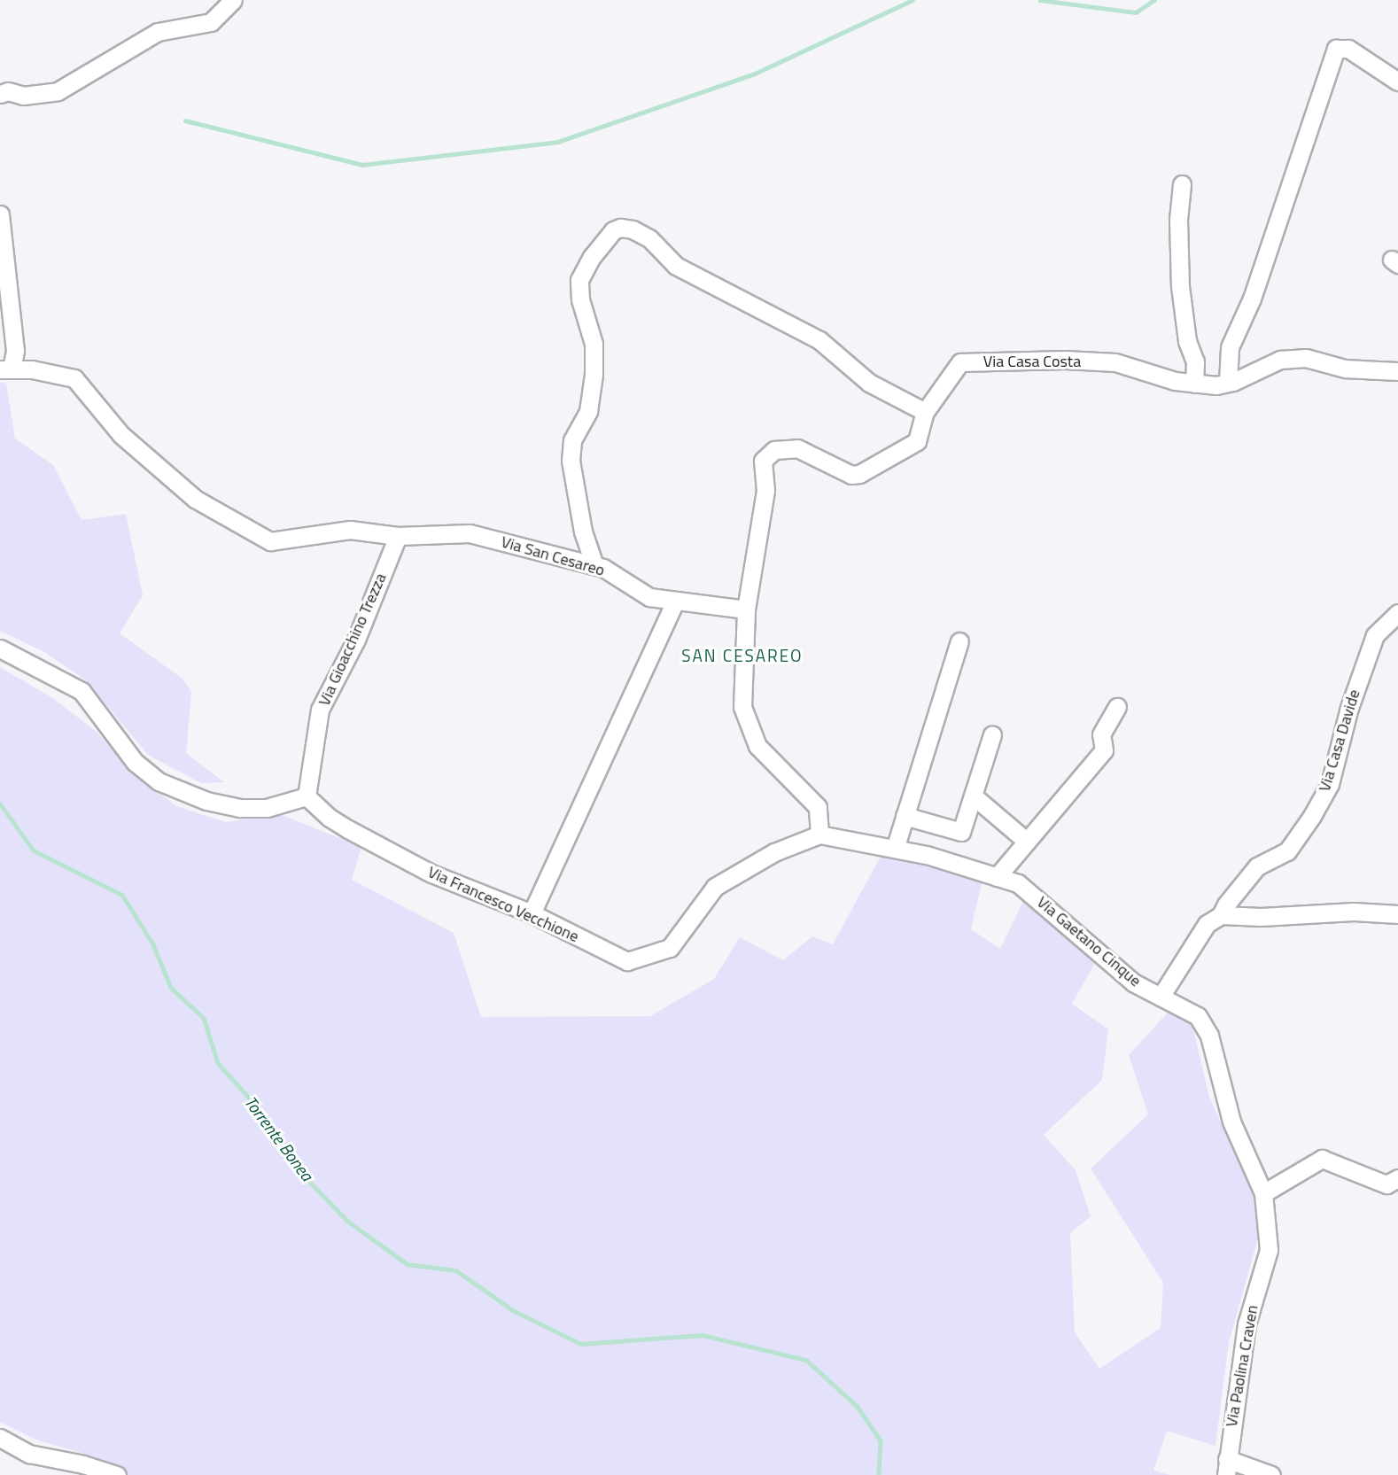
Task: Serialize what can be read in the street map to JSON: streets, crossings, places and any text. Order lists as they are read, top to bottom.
{
  "streets": {
    "street": [
      "Via Casa Costa",
      "Via San Cesareo",
      "Via Gioacchino Trezza",
      "Via Casa Davide",
      "Via Francesco Vecchione",
      "Via Gaetano Cinque",
      "Via Paolina Craven"
    ]
  },
  "crossings": [
    ["Via Casa Costa", "Via San Cesareo"],
    ["Via San Cesareo", "Via Gioacchino Trezza"],
    ["Via Gioacchino Trezza", "Via Francesco Vecchione"],
    ["Via Francesco Vecchione", "Via Gaetano Cinque"],
    ["Via Gaetano Cinque", "Via Paolina Craven"]
  ],
  "districts": ["SAN CESAREO"],
  "water": ["Torrente Bonea"]
}
